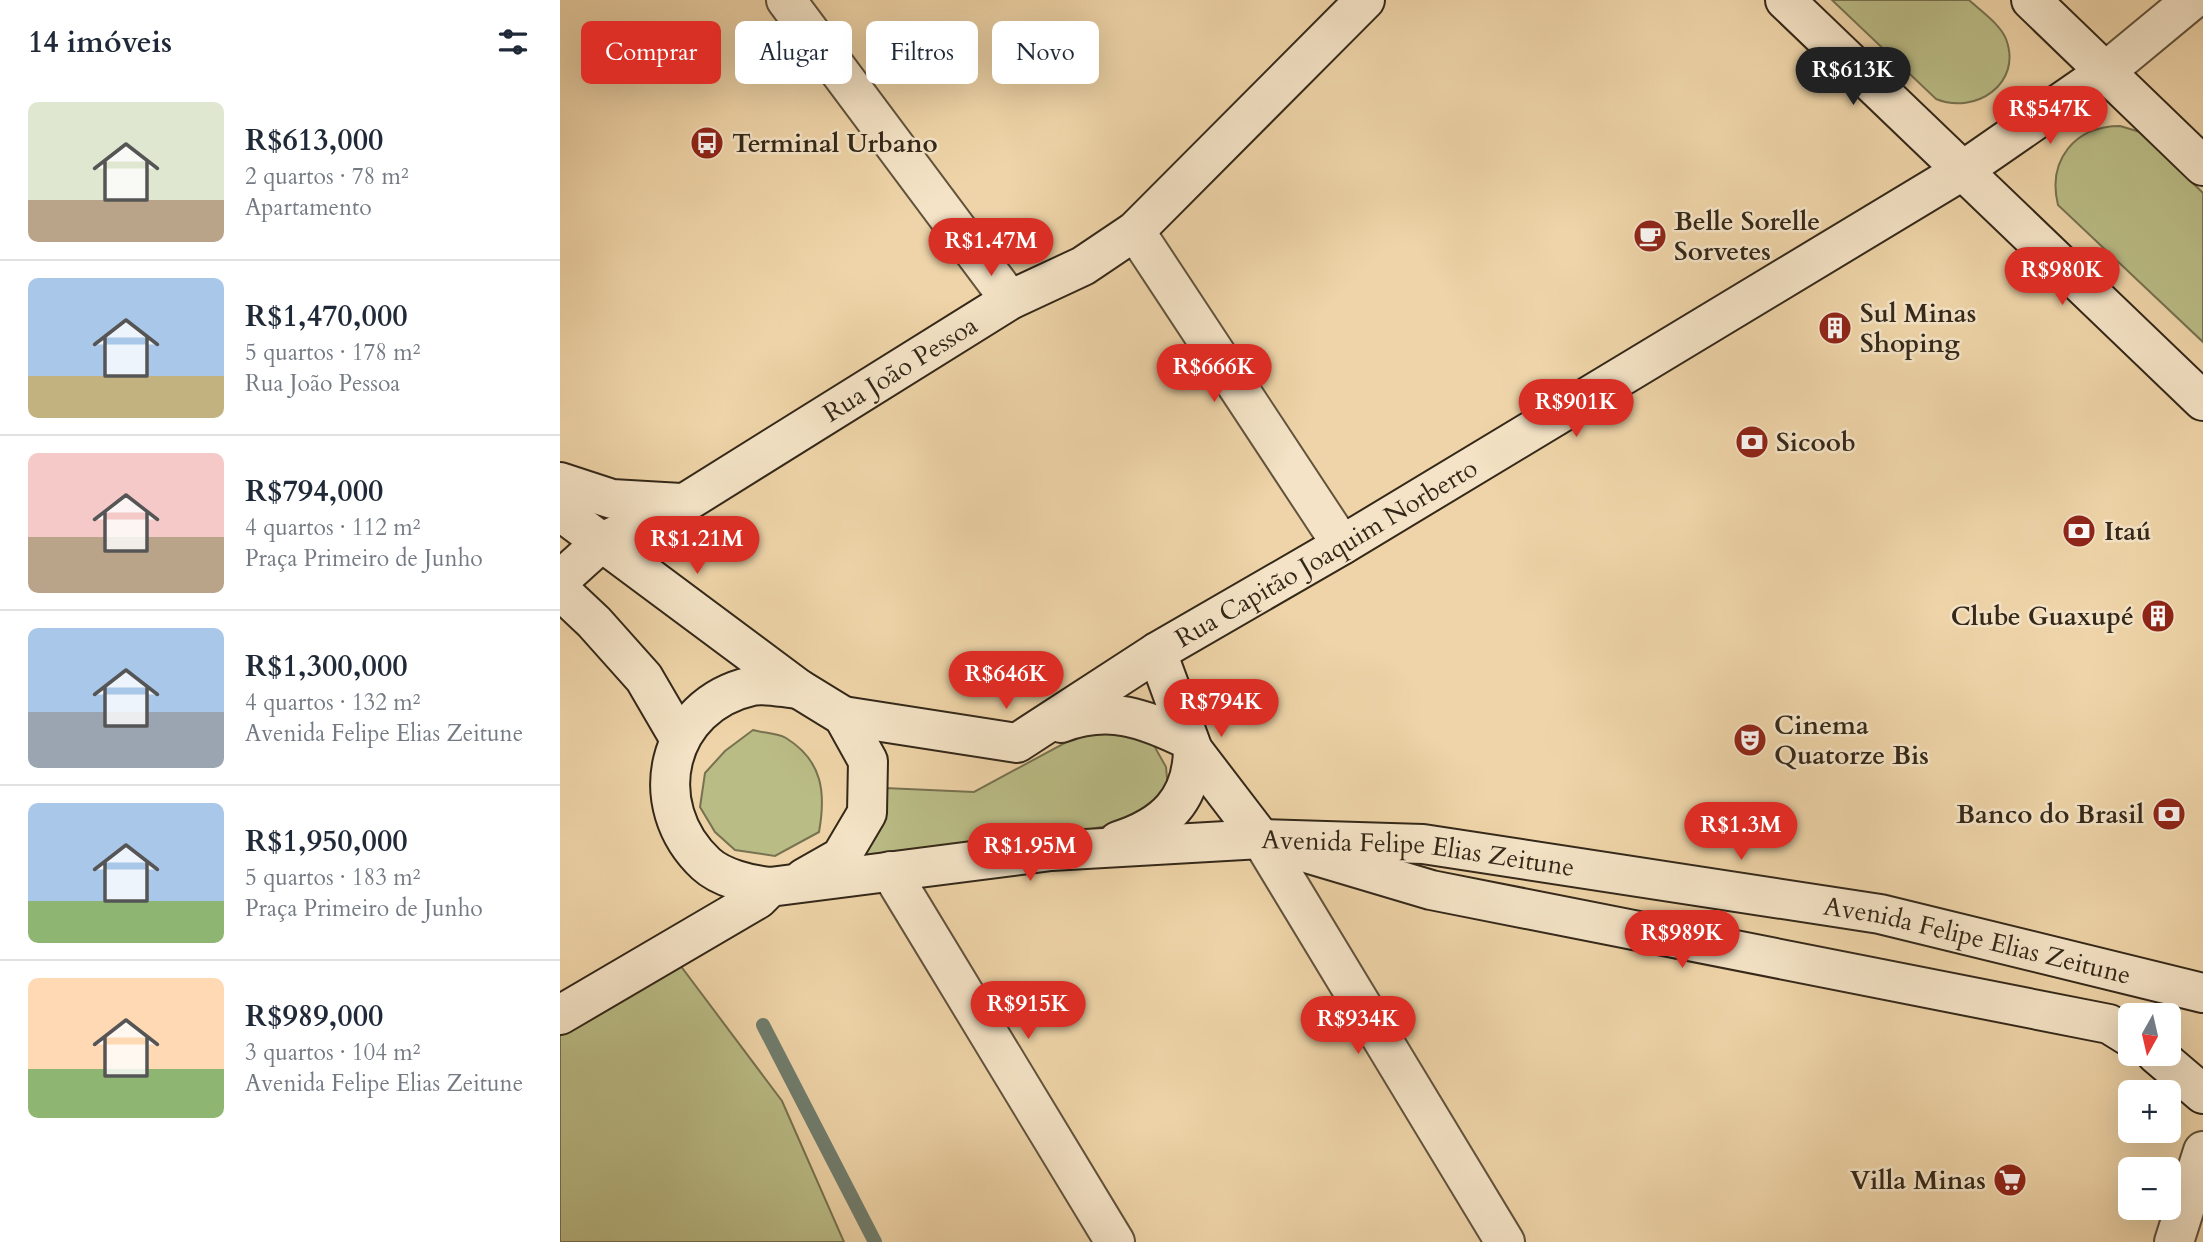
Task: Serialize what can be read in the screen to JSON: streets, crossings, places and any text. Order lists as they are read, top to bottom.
{
  "streets": {
    "main road": ["Rua João Pessoa", "Rua Capitão Joaquim Norberto", "Avenida Felipe Elias Zeitune"]
  },
  "places": {
    "bus stop": ["Terminal Urbano"],
    "cafe": ["Belle Sorelle Sorvetes"],
    "building": ["Sul Minas Shoping", "Clube Guaxupé"],
    "bank": ["Sicoob", "Itaú", "Banco do Brasil"],
    "theatre": ["Cinema Quatorze Bis"],
    "supermarket": ["Villa Minas"]
  },
  "north": "bottom",
  "page": {
    "heading": "14 imóveis",
    "chip": [
      "Comprar",
      "Alugar",
      "Filtros",
      "Novo"
    ],
    "price": [
      "R$613K",
      "R$547K",
      "R$1.47M",
      "R$980K",
      "R$666K",
      "R$901K",
      "R$1.21M",
      "R$646K",
      "R$794K",
      "R$1.3M",
      "R$1.95M",
      "R$989K",
      "R$915K",
      "R$934K"
    ],
    "list": [
      {
        "name": "R$613,000",
        "note": "2 quartos · 78 m² · Apartamento"
      },
      {
        "name": "R$1,470,000",
        "note": "5 quartos · 178 m² · Rua João Pessoa"
      },
      {
        "name": "R$794,000",
        "note": "4 quartos · 112 m² · Praça Primeiro de Junho"
      },
      {
        "name": "R$1,300,000",
        "note": "4 quartos · 132 m² · Avenida Felipe Elias Zeitune"
      },
      {
        "name": "R$1,950,000",
        "note": "5 quartos · 183 m² · Praça Primeiro de Junho"
      },
      {
        "name": "R$989,000",
        "note": "3 quartos · 104 m² · Avenida Felipe Elias Zeitune"
      }
    ],
    "map_buttons": ["+", "−"]
  }
}
